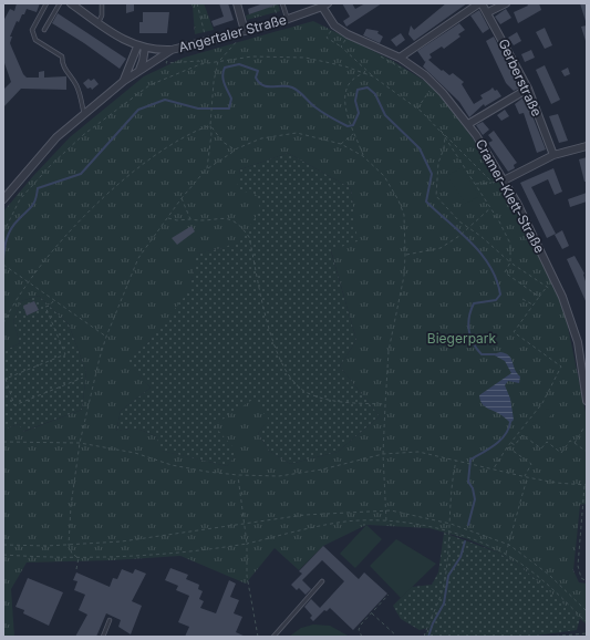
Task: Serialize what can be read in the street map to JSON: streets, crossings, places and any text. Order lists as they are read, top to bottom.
{
  "streets": {
    "street": ["Angertaler Straße", "Gerberstraße", "Cramer-Klett-Straße"]
  },
  "crossings": [
    ["Angertaler Straße", "Cramer-Klett-Straße"]
  ],
  "parks": ["Biegerpark"]
}
